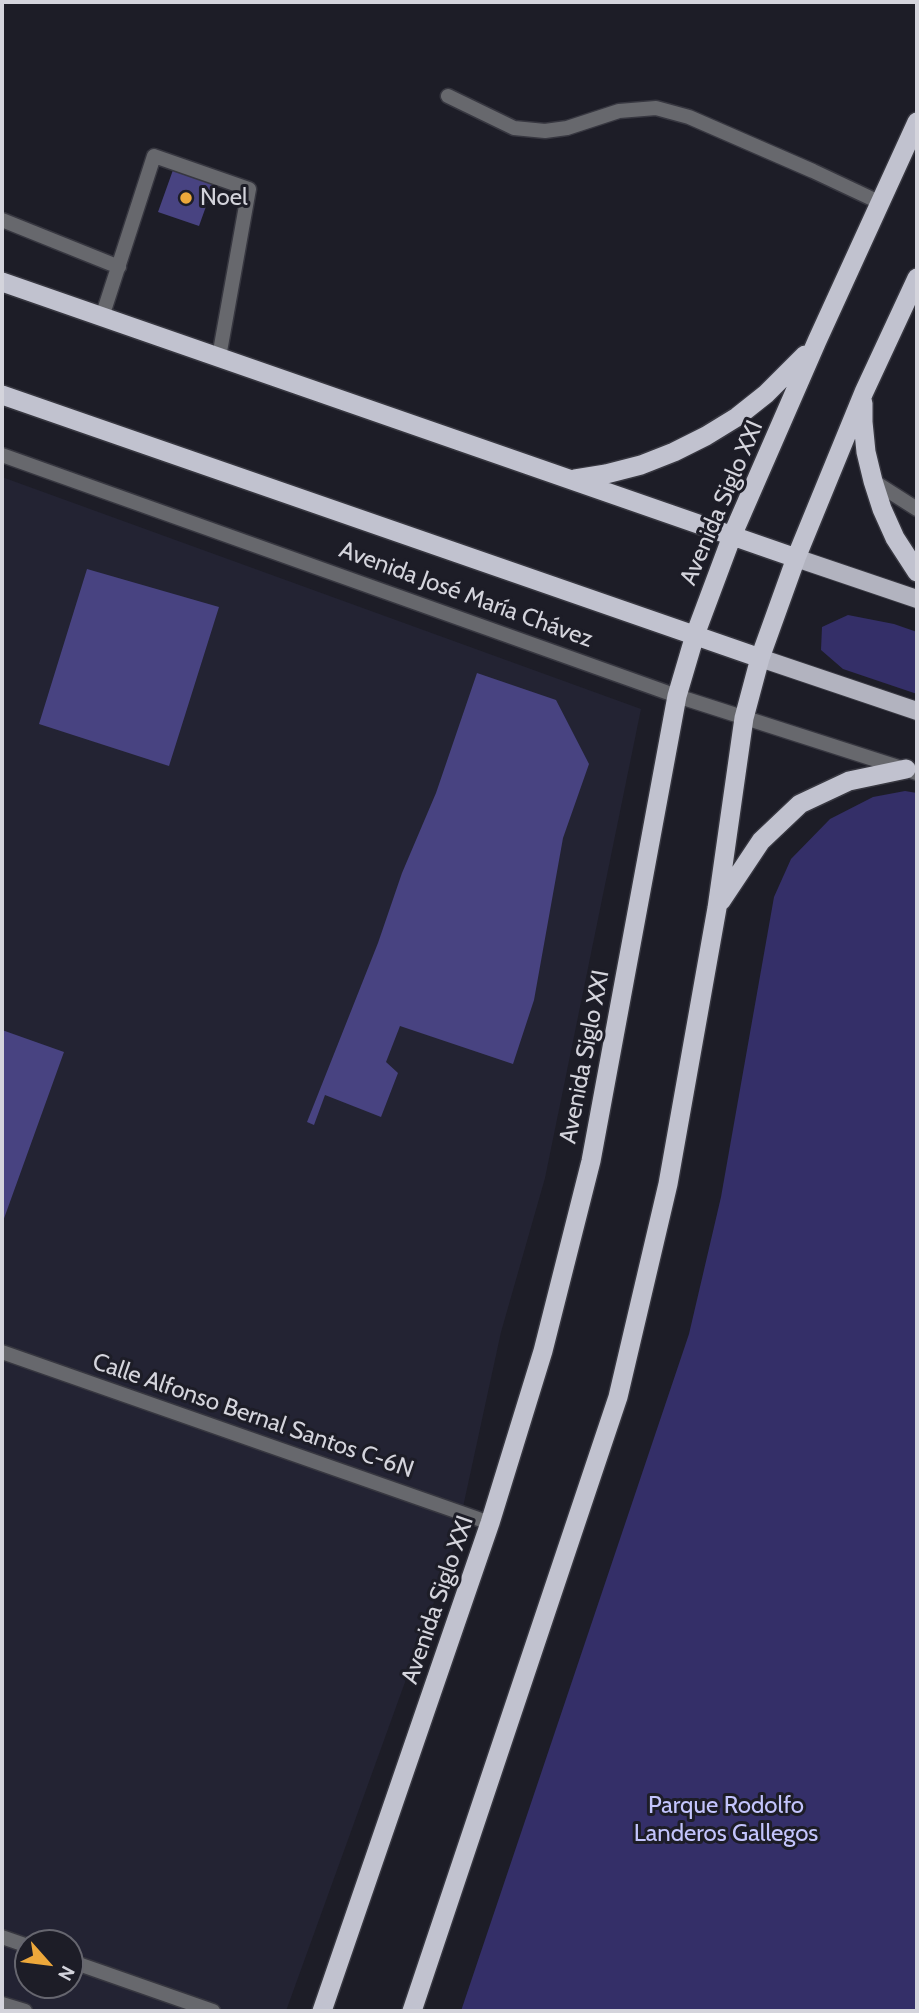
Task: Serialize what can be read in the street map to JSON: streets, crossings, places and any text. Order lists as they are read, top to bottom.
{
  "streets": {
    "highway": ["Avenida Siglo XXI", "Avenida José María Chávez"],
    "street": ["Calle Alfonso Bernal Santos C-6N"]
  },
  "crossings": [
    ["Avenida Siglo XXI", "Avenida José María Chávez"],
    ["Avenida Siglo XXI", "Calle Alfonso Bernal Santos C-6N"]
  ],
  "parks": ["Parque Rodolfo Landeros Gallegos"],
  "places": ["Noel"],
  "north": "bottom right"
}
